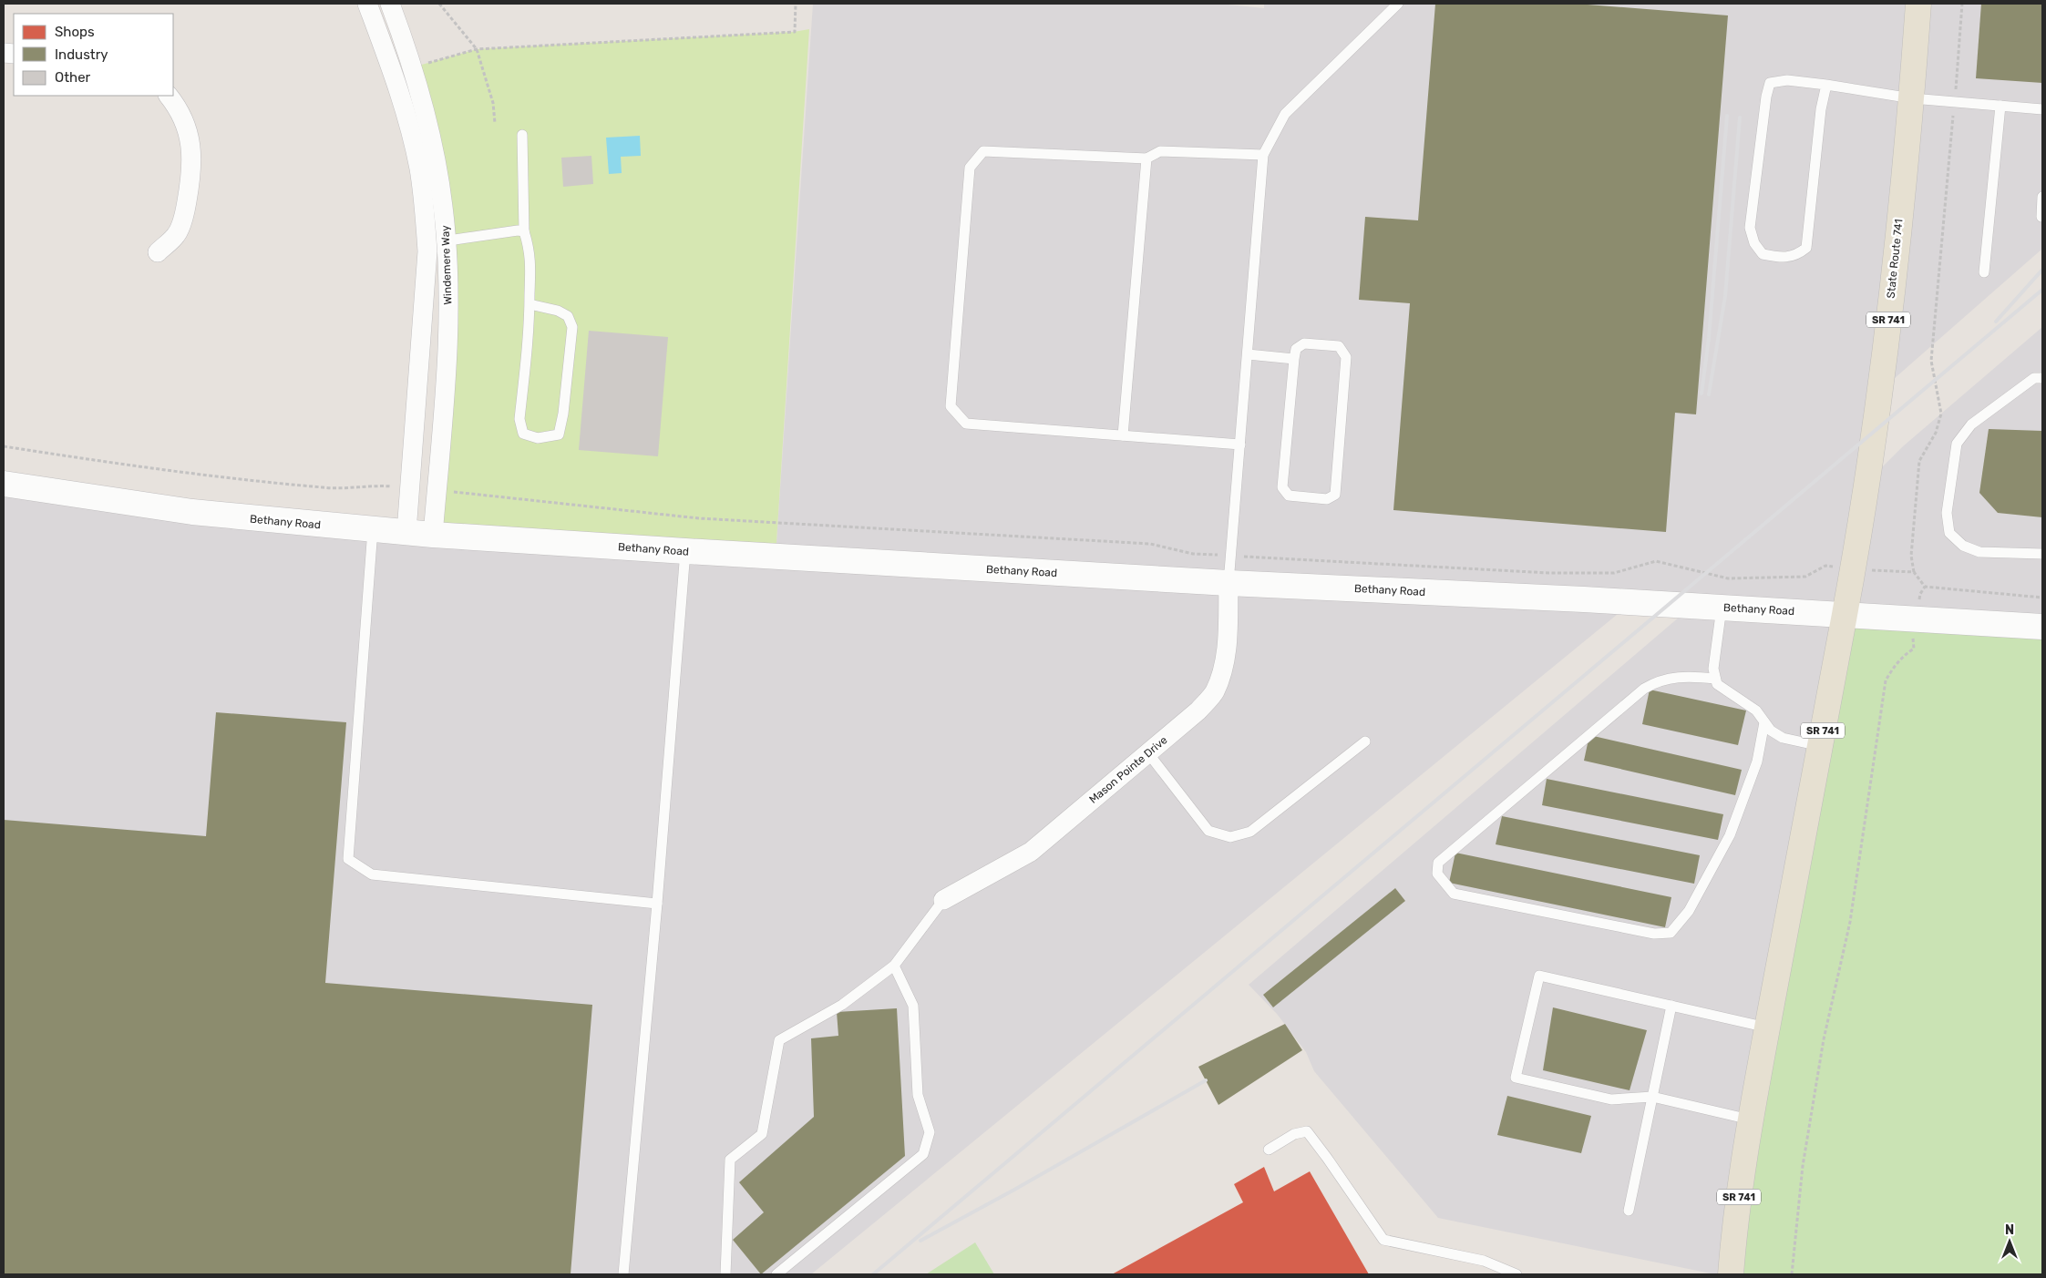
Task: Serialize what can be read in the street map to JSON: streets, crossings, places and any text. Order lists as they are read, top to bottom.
{
  "streets": {
    "main road": ["State Route 741", "SR 741", "Bethany Road"],
    "street": ["Windemere Way", "Mason Pointe Drive"]
  },
  "crossings": [
    ["State Route 741", "SR 741"],
    ["State Route 741", "Bethany Road"],
    ["Windemere Way", "Bethany Road"],
    ["SR 741", "Bethany Road"],
    ["Bethany Road", "Mason Pointe Drive"]
  ],
  "legend": ["Shops", "Industry", "Other"],
  "north": "top"
}
